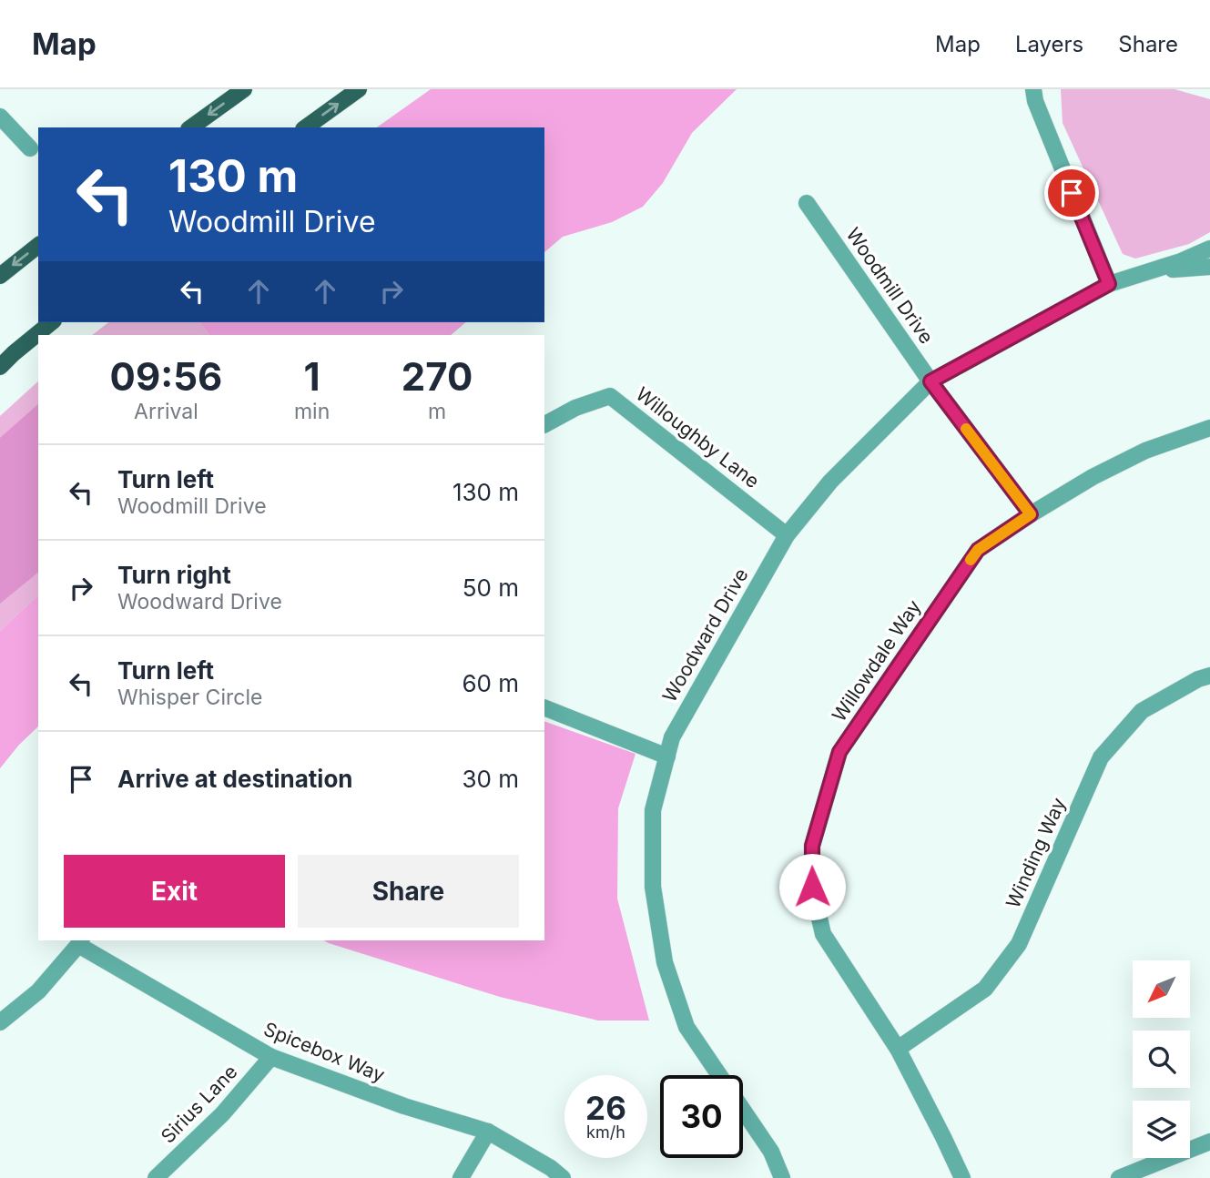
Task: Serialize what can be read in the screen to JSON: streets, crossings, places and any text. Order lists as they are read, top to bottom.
{
  "streets": {
    "street": [
      "Woodmill Drive",
      "Willoughby Lane",
      "Woodward Drive",
      "Willowdale Way",
      "Winding Way",
      "Spicebox Way",
      "Sirius Lane"
    ]
  },
  "crossings": [
    ["Woodmill Drive", "Woodward Drive"],
    ["Woodmill Drive", "Willowdale Way"],
    ["Willoughby Lane", "Woodward Drive"],
    ["Willowdale Way", "Winding Way"],
    ["Spicebox Way", "Sirius Lane"]
  ],
  "north": "bottom left",
  "page": {
    "header": "Map",
    "nav": ["Map", "Layers", "Share"],
    "turn": ["130 m", "Woodmill Drive"],
    "eta": [
      "09:56",
      "Arrival",
      "1",
      "min",
      "270",
      "m"
    ],
    "list": [
      {
        "name": "Turn left",
        "note": "Woodmill Drive",
        "value": "130 m"
      },
      {
        "name": "Turn right",
        "note": "Woodward Drive",
        "value": "50 m"
      },
      {
        "name": "Turn left",
        "note": "Whisper Circle",
        "value": "60 m"
      },
      {
        "name": "Arrive at destination",
        "value": "30 m"
      }
    ],
    "buttons": ["Exit", "Share"],
    "speed": "26 km/h",
    "limit": "30"
  }
}
